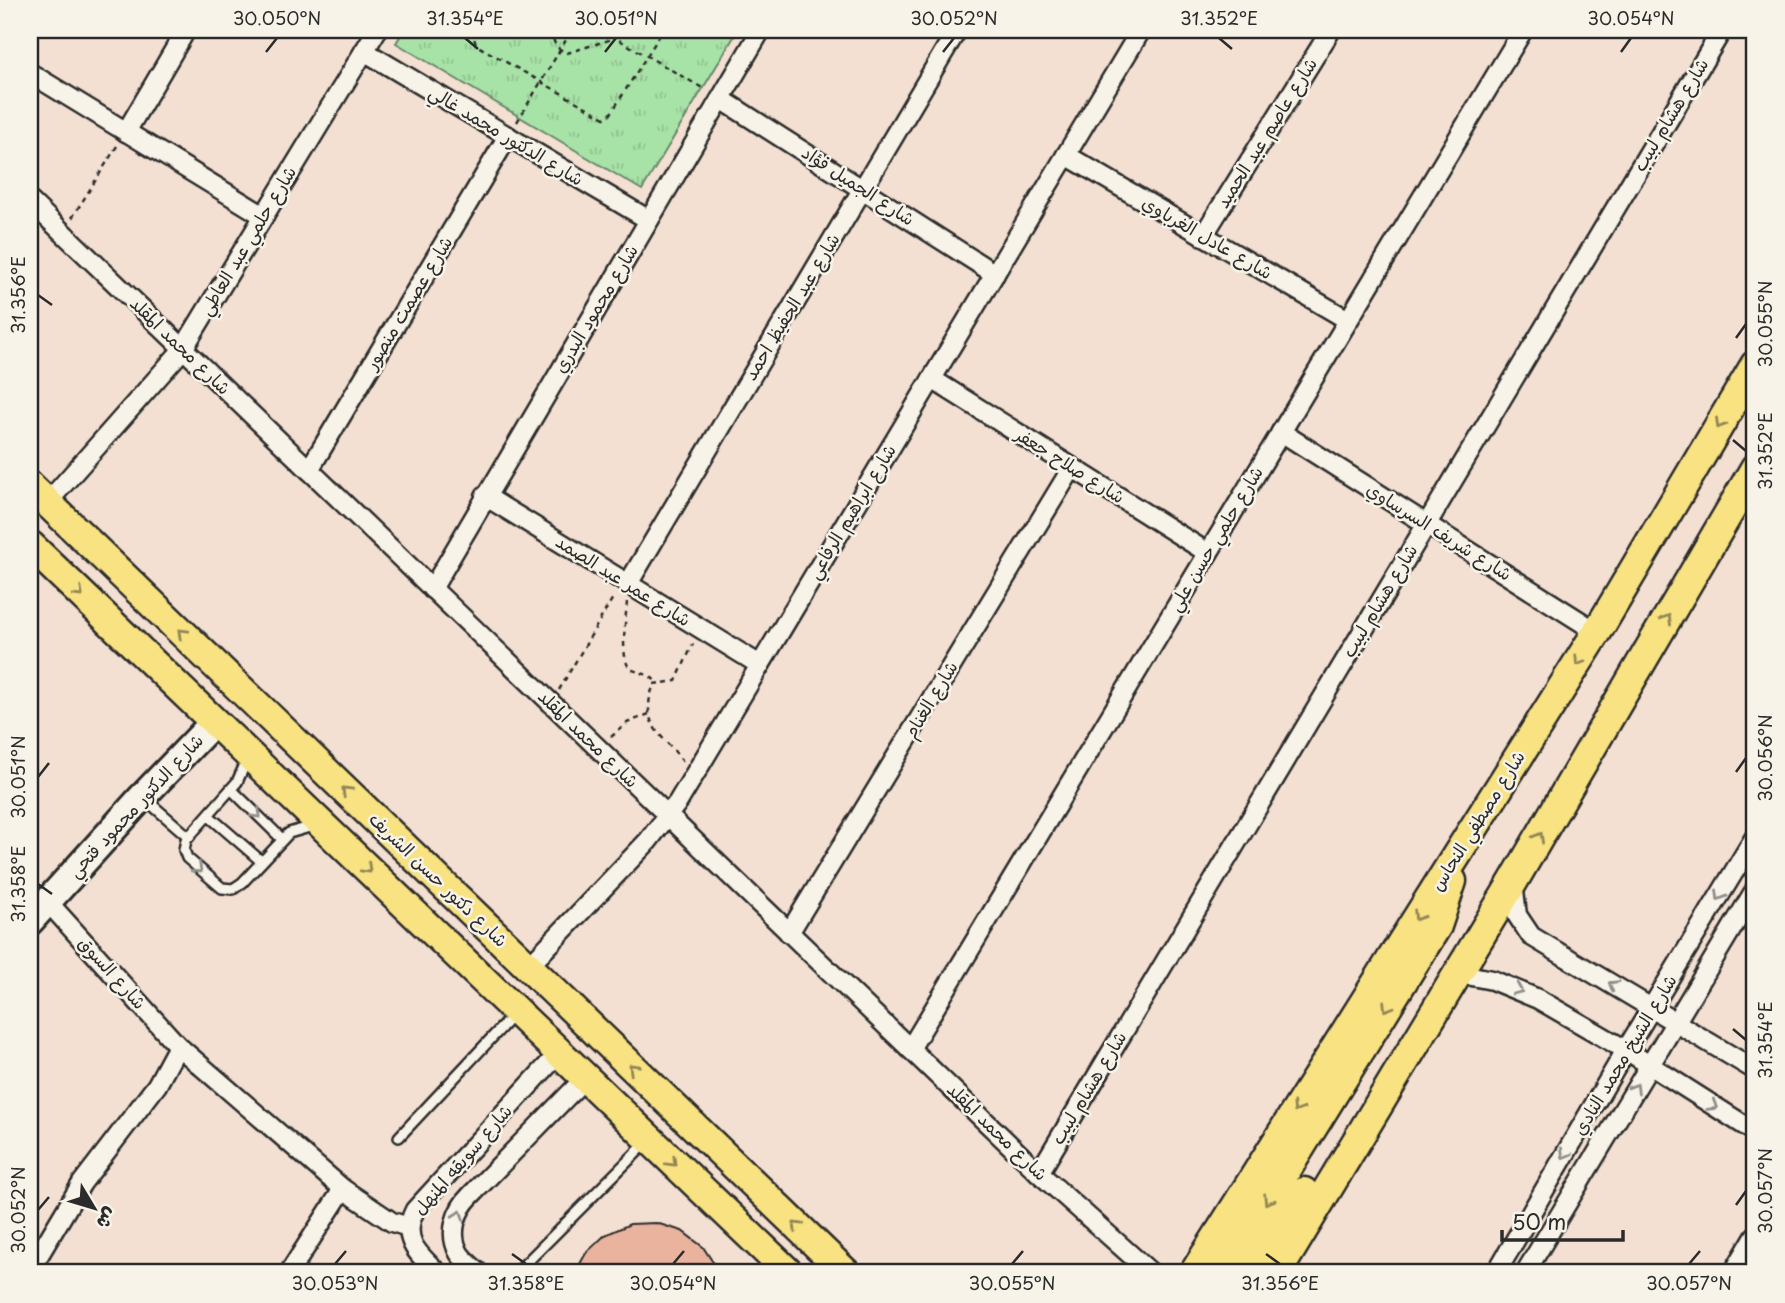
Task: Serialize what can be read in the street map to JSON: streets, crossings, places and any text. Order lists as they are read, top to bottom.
{
  "streets": {
    "main road": ["شارع مصطفي النحاس", "شارع دكتور حسن الشريف"],
    "street": [
      "شارع هشام لبيب",
      "شارع عاصم عبد الحميد",
      "شارع الدكتور محمد غالي",
      "شارع الجميل فؤاد",
      "شارع عادل الغرباوي",
      "شارع حلمي عبد العاطي",
      "شارع عصمت منصور",
      "شارع عبد الحفيظ احمد",
      "شارع محمود البدري",
      "شارع محمد المقلد",
      "شارع صلاح جعفر",
      "شارع ابراهيم الرفاعي",
      "شارع شريف السرساوي",
      "شارع حلمي حسن علي",
      "شارع عمر عبد الصمد",
      "شارع الغنام",
      "شارع الدكتور محمود فتحي",
      "شارع السوق",
      "شارع الشيخ محمد النادي",
      "شارع سويقه المنهل"
    ]
  },
  "crossings": [
    ["شارع هشام لبيب", "شارع محمد المقلد"],
    ["شارع هشام لبيب", "شارع شريف السرساوي"],
    ["شارع عاصم عبد الحميد", "شارع عادل الغرباوي"],
    ["شارع الدكتور محمد غالي", "شارع حلمي عبد العاطي"],
    ["شارع الدكتور محمد غالي", "شارع عصمت منصور"],
    ["شارع الدكتور محمد غالي", "شارع محمود البدري"],
    ["شارع الجميل فؤاد", "شارع عبد الحفيظ احمد"],
    ["شارع الجميل فؤاد", "شارع محمود البدري"],
    ["شارع الجميل فؤاد", "شارع ابراهيم الرفاعي"],
    ["شارع عادل الغرباوي", "شارع ابراهيم الرفاعي"],
    ["شارع عادل الغرباوي", "شارع حلمي حسن علي"],
    ["شارع حلمي عبد العاطي", "شارع محمد المقلد"],
    ["شارع حلمي عبد العاطي", "شارع دكتور حسن الشريف"],
    ["شارع عصمت منصور", "شارع محمد المقلد"],
    ["شارع عبد الحفيظ احمد", "شارع عمر عبد الصمد"],
    ["شارع محمود البدري", "شارع محمد المقلد"],
    ["شارع محمود البدري", "شارع عمر عبد الصمد"],
    ["شارع محمد المقلد", "شارع ابراهيم الرفاعي"],
    ["شارع محمد المقلد", "شارع حلمي حسن علي"],
    ["شارع محمد المقلد", "شارع الغنام"],
    ["شارع صلاح جعفر", "شارع ابراهيم الرفاعي"],
    ["شارع صلاح جعفر", "شارع حلمي حسن علي"],
    ["شارع صلاح جعفر", "شارع الغنام"],
    ["شارع ابراهيم الرفاعي", "شارع عمر عبد الصمد"],
    ["شارع ابراهيم الرفاعي", "شارع دكتور حسن الشريف"],
    ["شارع شريف السرساوي", "شارع حلمي حسن علي"],
    ["شارع شريف السرساوي", "شارع مصطفي النحاس"],
    ["شارع الدكتور محمود فتحي", "شارع السوق"],
    ["شارع السوق", "شارع سويقه المنهل"]
  ],
  "scale_bar": "50 m",
  "north": "bottom right",
  "coordinates": [
    "30.050°N",
    "31.354°E",
    "30.051°N",
    "30.052°N",
    "31.352°E",
    "30.054°N",
    "31.356°E",
    "30.055°N",
    "30.056°N",
    "31.358°E",
    "30.057°N",
    "30.053°N"
  ]
}
